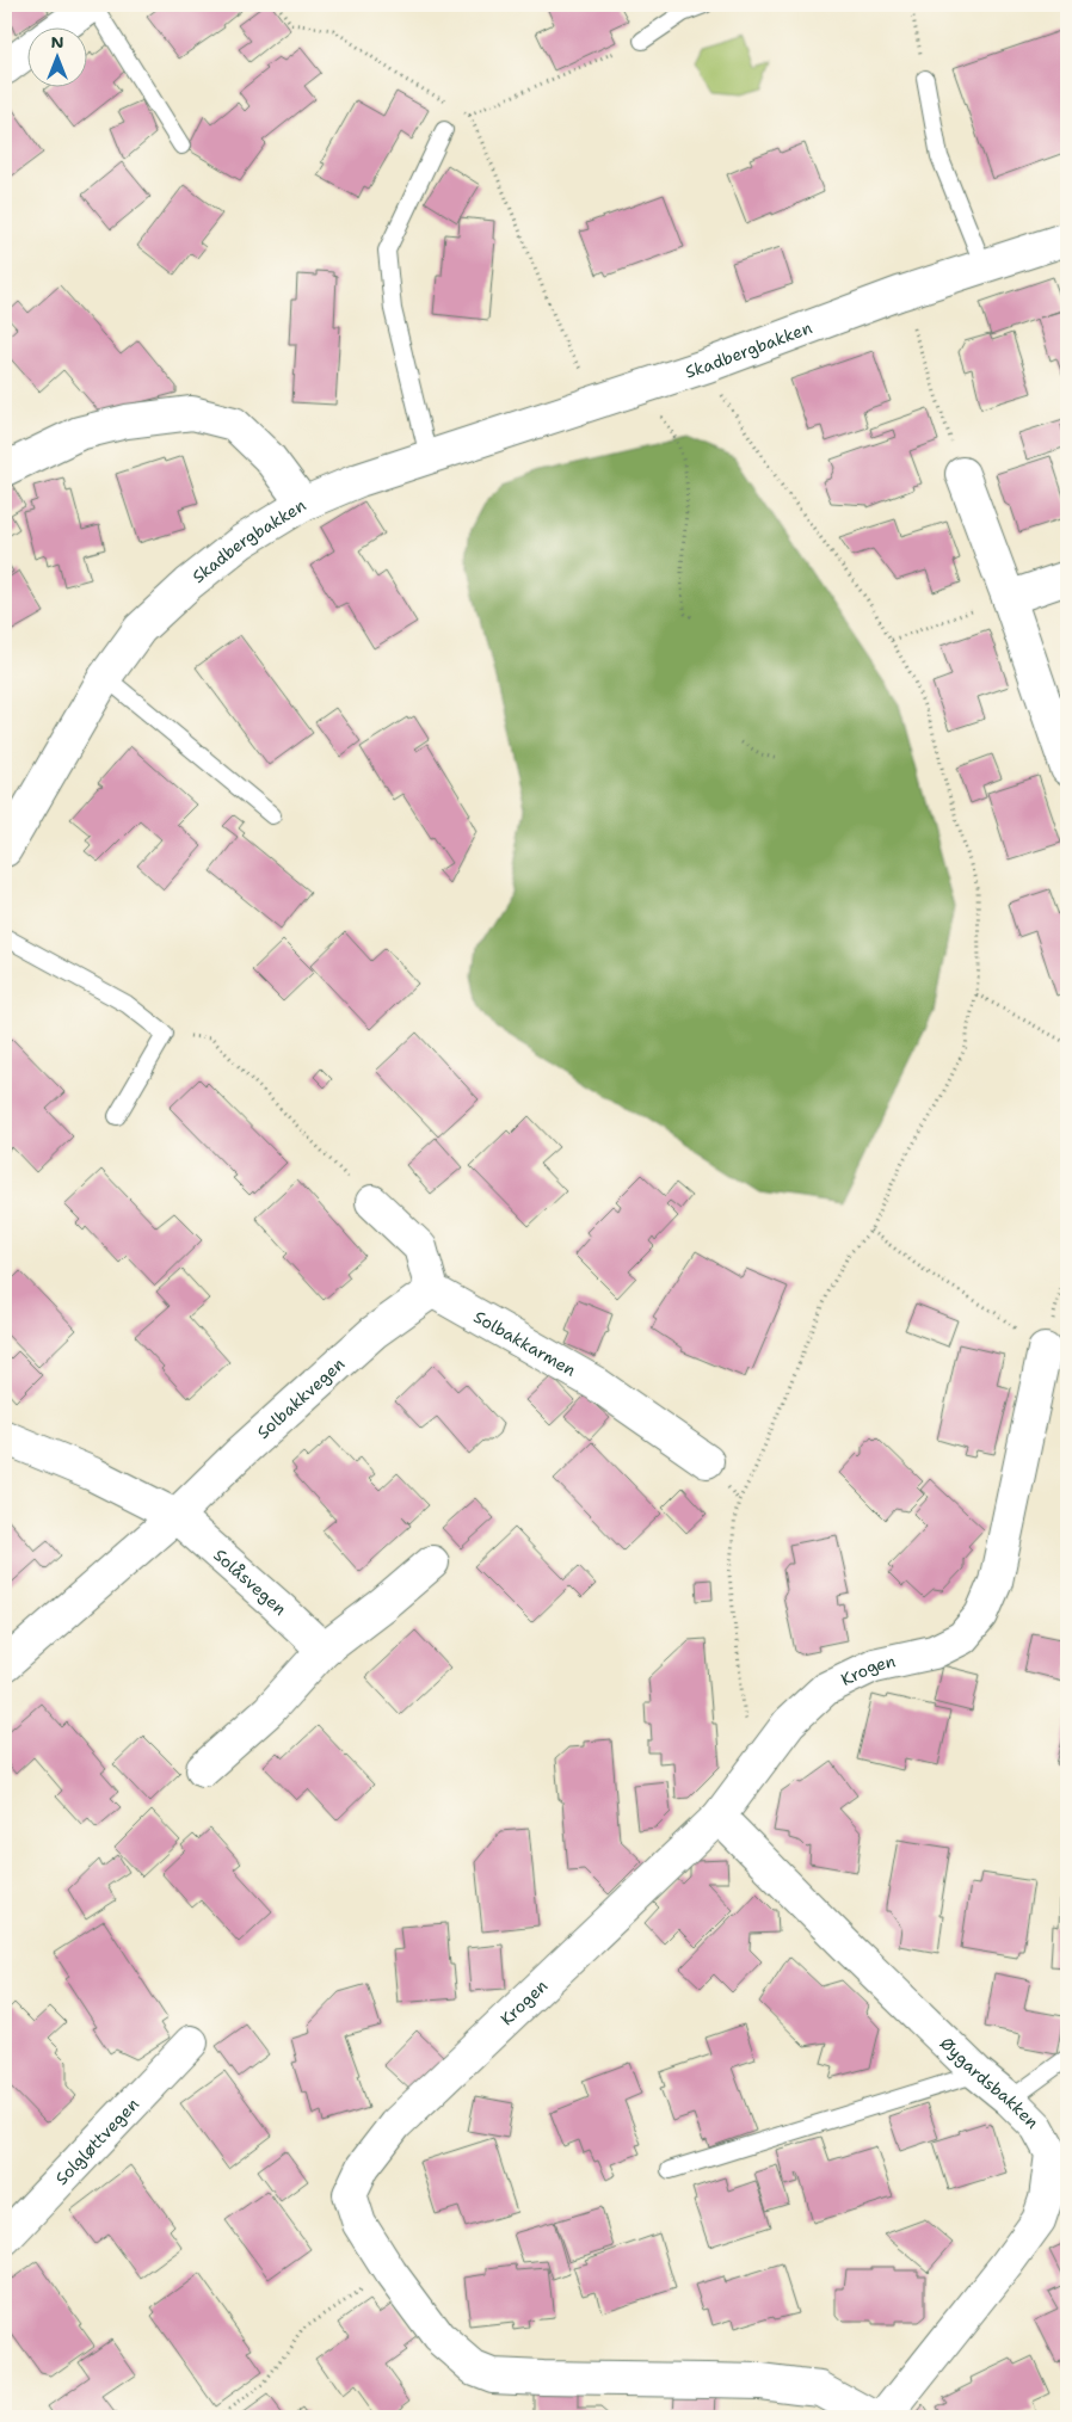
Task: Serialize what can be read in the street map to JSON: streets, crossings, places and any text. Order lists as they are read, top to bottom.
{
  "streets": {
    "street": [
      "Skadbergbakken",
      "Solbakkarmen",
      "Solbakkvegen",
      "Solåsvegen",
      "Krogen",
      "Øygardsbakken",
      "Solgløttvegen"
    ]
  },
  "crossings": [
    ["Solbakkarmen", "Solbakkvegen"],
    ["Solbakkvegen", "Solåsvegen"],
    ["Krogen", "Øygardsbakken"]
  ],
  "north": "top"
}
